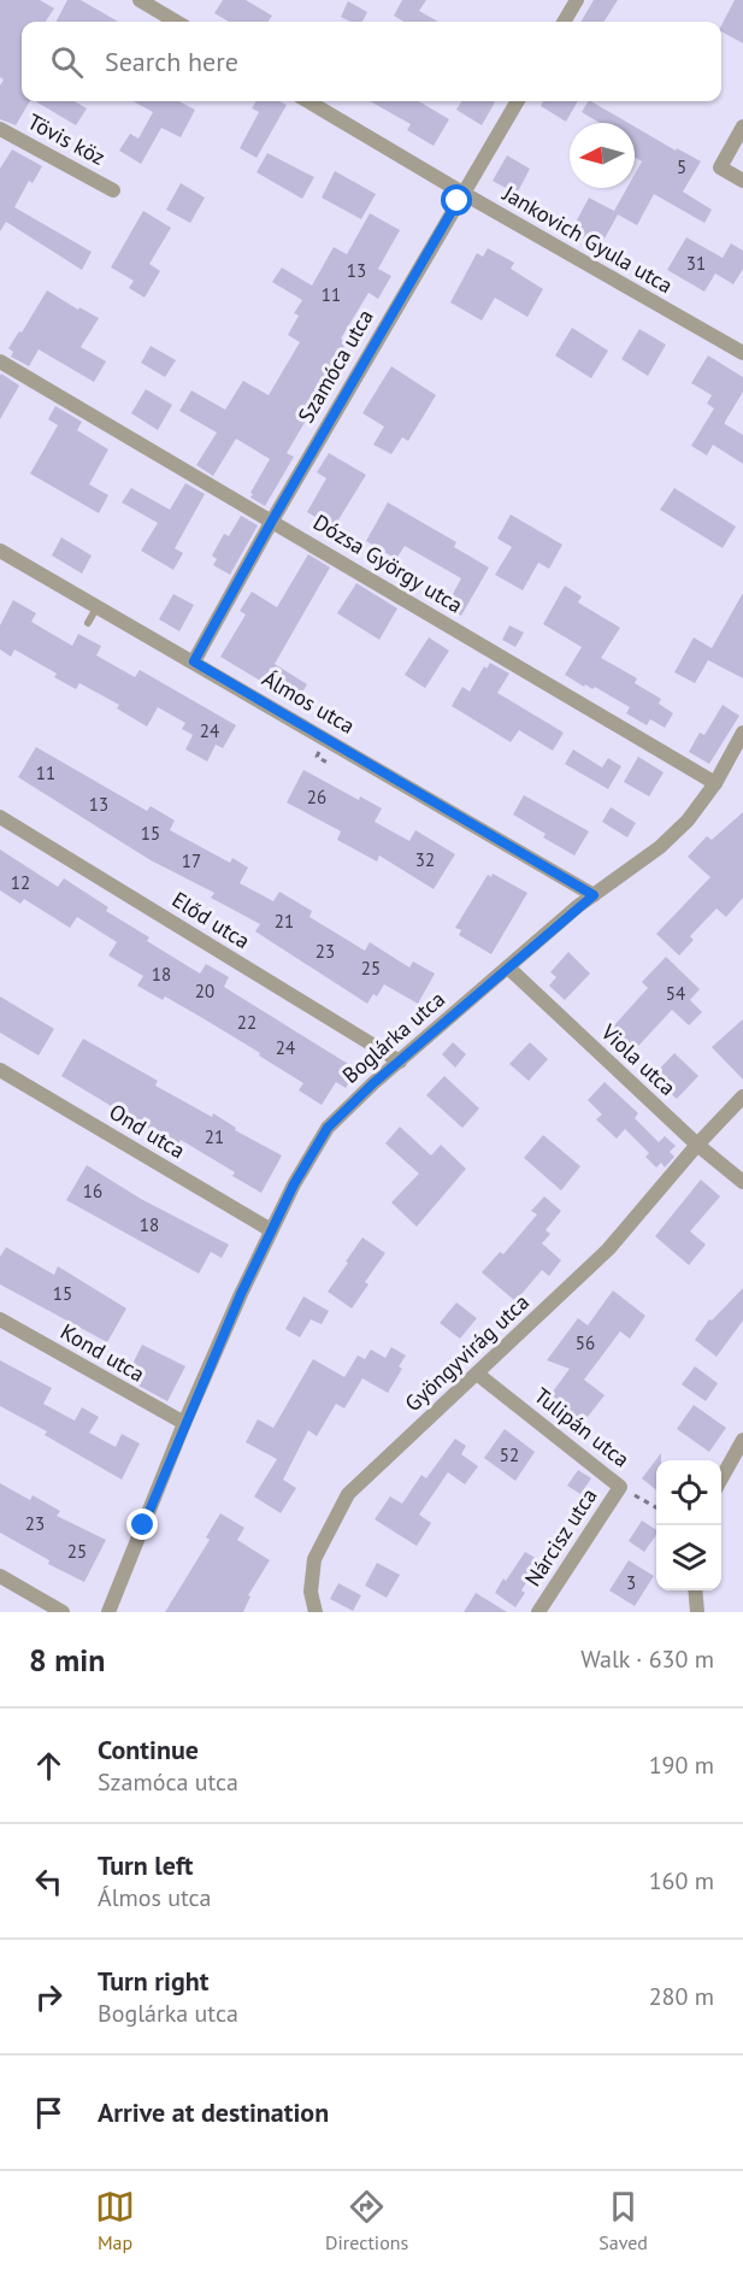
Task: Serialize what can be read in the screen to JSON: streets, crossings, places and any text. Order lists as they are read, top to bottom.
{
  "streets": {
    "street": [
      "Tövis köz",
      "Jankovich Gyula utca",
      "Szamóca utca",
      "Dózsa György utca",
      "Álmos utca",
      "Előd utca",
      "Boglárka utca",
      "Viola utca",
      "Ond utca",
      "Kond utca",
      "Gyöngyvirág utca",
      "Tulipán utca",
      "Nárcisz utca"
    ]
  },
  "crossings": [
    ["Jankovich Gyula utca", "Szamóca utca"],
    ["Szamóca utca", "Dózsa György utca"],
    ["Szamóca utca", "Álmos utca"],
    ["Dózsa György utca", "Boglárka utca"],
    ["Álmos utca", "Boglárka utca"],
    ["Előd utca", "Boglárka utca"],
    ["Boglárka utca", "Viola utca"],
    ["Boglárka utca", "Ond utca"],
    ["Boglárka utca", "Kond utca"],
    ["Viola utca", "Gyöngyvirág utca"],
    ["Gyöngyvirág utca", "Tulipán utca"],
    ["Tulipán utca", "Nárcisz utca"]
  ],
  "house_numbers": [
    "5",
    "31",
    "13",
    "11",
    "24",
    "11",
    "26",
    "13",
    "15",
    "32",
    "17",
    "12",
    "21",
    "23",
    "25",
    "18",
    "20",
    "54",
    "22",
    "24",
    "21",
    "16",
    "18",
    "15",
    "56",
    "52",
    "23",
    "25",
    "3"
  ],
  "north": "left",
  "page": {
    "search": "Search here",
    "heading": ["8 min", "Walk · 630 m"],
    "list": [
      ["Continue", "Szamóca utca", "190 m"],
      ["Turn left", "Álmos utca", "160 m"],
      ["Turn right", "Boglárka utca", "280 m"],
      "Arrive at destination"
    ],
    "nav": ["Map", "Directions", "Saved"]
  }
}
